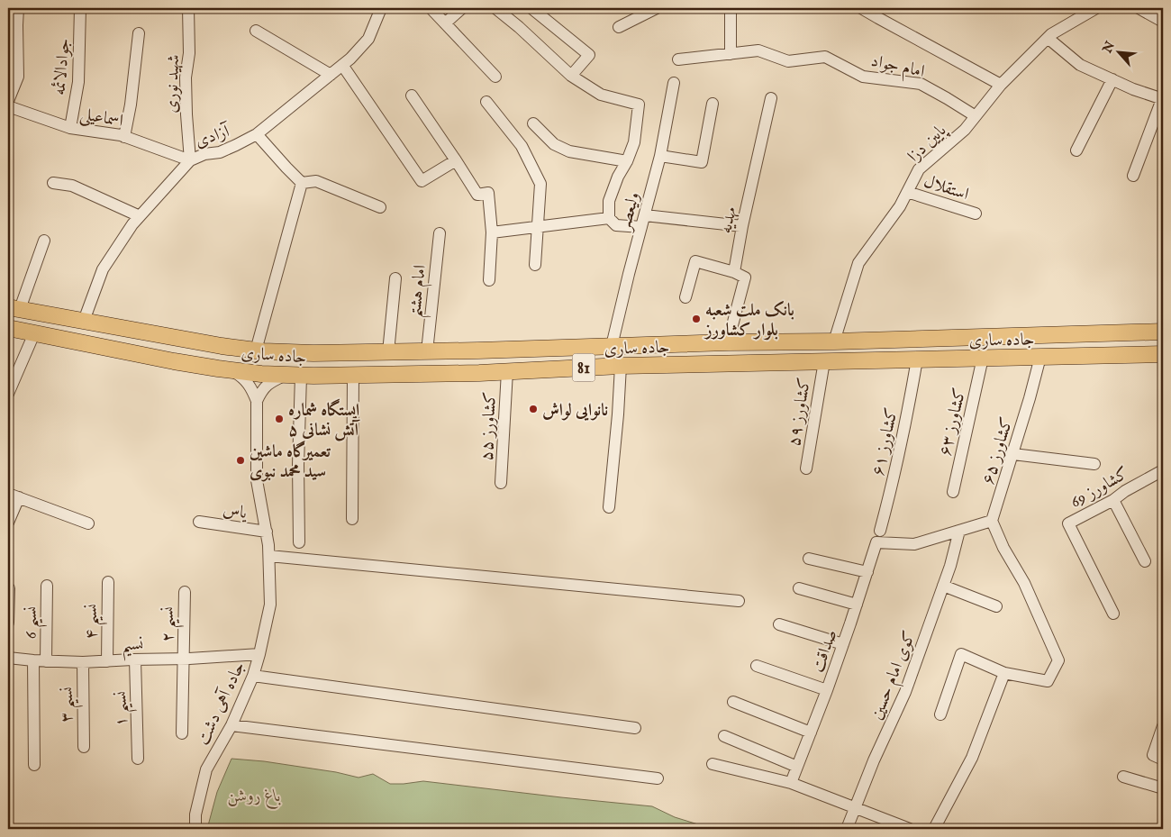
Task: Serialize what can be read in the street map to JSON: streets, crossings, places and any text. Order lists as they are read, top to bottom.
{
  "streets": {
    "highway": ["جاده ساری", "81"],
    "street": [
      "امام جواد",
      "جوادالائمه",
      "شهید نوری",
      "اسماعیلی",
      "آزادی",
      "پایین دزا",
      "استقلال",
      "ولیعصر",
      "مهدیه",
      "امام هشتم",
      "کشاورز ۵۹",
      "کشاورز ۶۳",
      "کشاورز ۵۵",
      "کشاورز ۶۱",
      "کشاورز ۶۵",
      "کشاورز 69",
      "یاس",
      "نسیم ۴",
      "نسیم 6",
      "نسیم ۲",
      "نسیم",
      "صداقت",
      "کوی امام حسین",
      "جاده آهی دشت",
      "نسیم ۳",
      "نسیم ۱"
    ]
  },
  "crossings": [
    ["امام جواد", "پایین دزا"],
    ["جوادالائمه", "اسماعیلی"],
    ["شهید نوری", "اسماعیلی"],
    ["شهید نوری", "آزادی"],
    ["اسماعیلی", "آزادی"],
    ["آزادی", "جاده ساری"],
    ["پایین دزا", "استقلال"],
    ["پایین دزا", "جاده ساری"],
    ["ولیعصر", "جاده ساری"],
    ["امام هشتم", "جاده ساری"],
    ["جاده ساری", "کشاورز ۵۹"],
    ["جاده ساری", "کشاورز ۶۳"],
    ["جاده ساری", "کشاورز ۵۵"],
    ["جاده ساری", "کشاورز ۶۱"],
    ["جاده ساری", "کشاورز ۶۵"],
    ["یاس", "جاده آهی دشت"],
    ["نسیم ۴", "نسیم"],
    ["نسیم 6", "نسیم"],
    ["نسیم ۲", "نسیم"],
    ["نسیم", "جاده آهی دشت"],
    ["نسیم", "نسیم ۳"],
    ["نسیم", "نسیم ۱"],
    ["صداقت", "کوی امام حسین"]
  ],
  "parks": ["باغ روشن"],
  "places": [
    "بانک ملت شعبه بلوار کشاورز",
    "نانوایی لواش",
    "ایستگاه شماره ۵ آتش نشانی",
    "تعمیرگاه ماشین سید محمد نبوی"
  ],
  "north": "top left"
}
